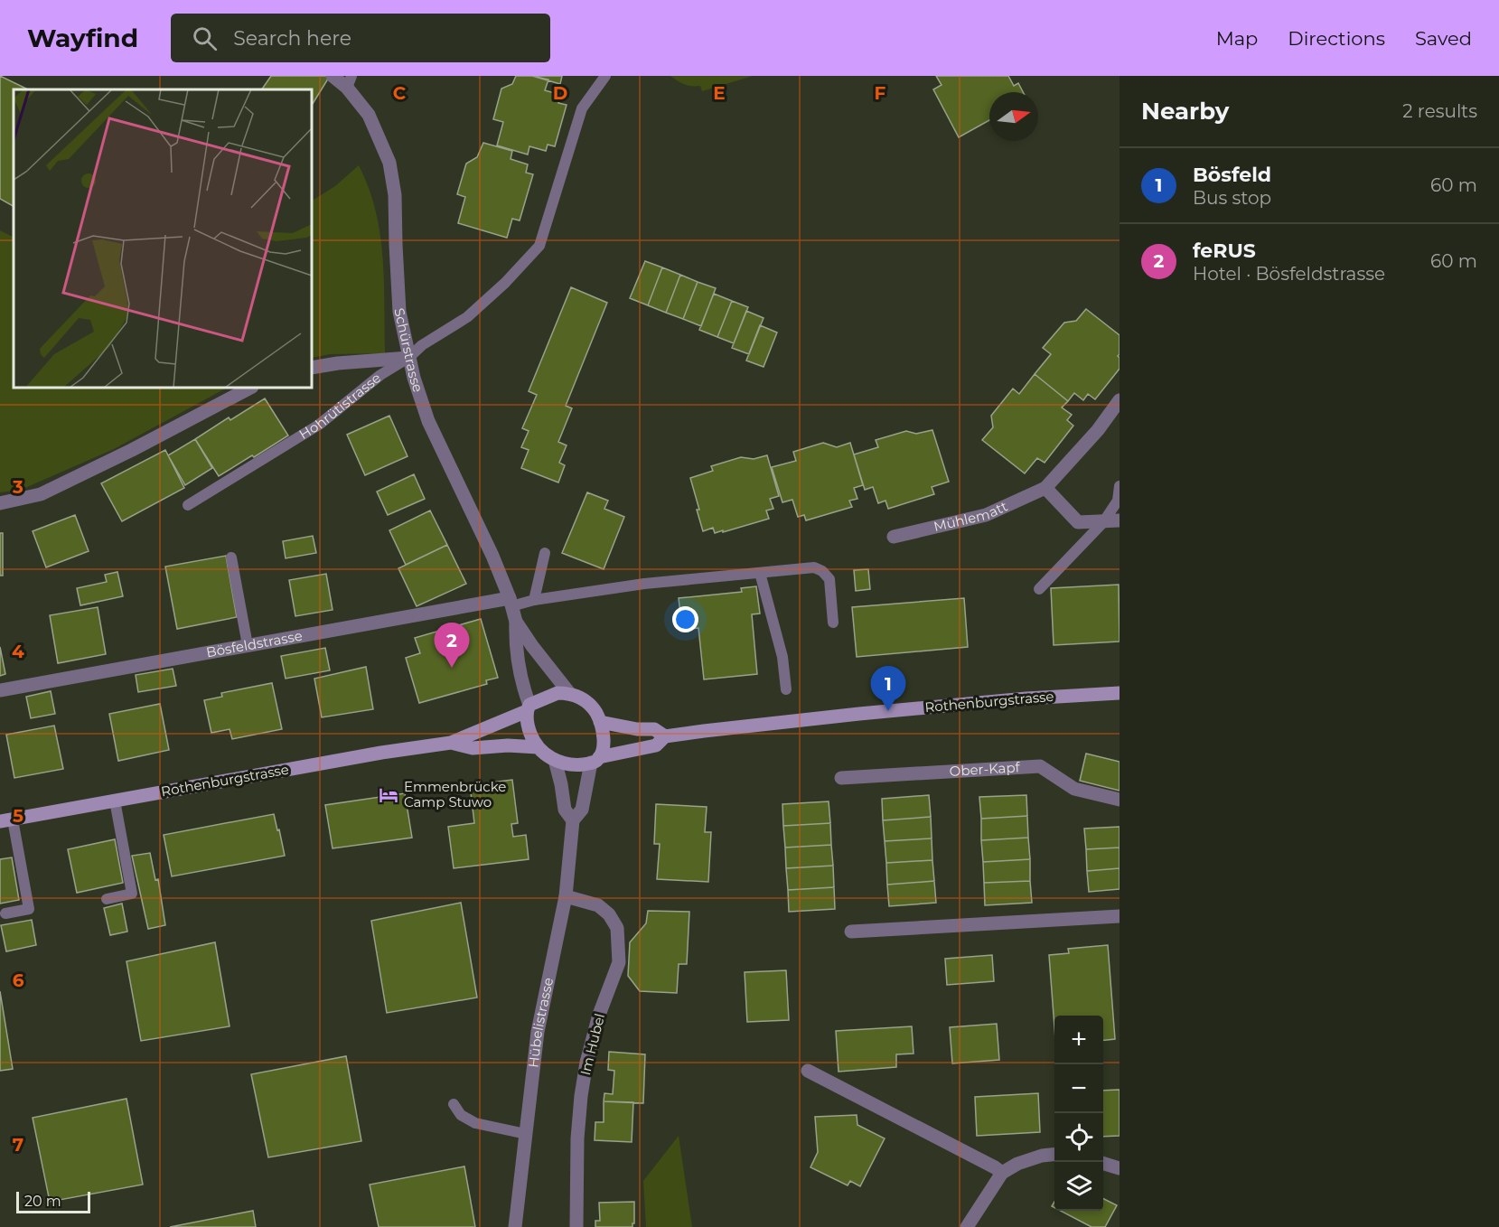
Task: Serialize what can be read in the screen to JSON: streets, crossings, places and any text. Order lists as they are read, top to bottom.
{
  "streets": {
    "main road": ["Rothenburgstrasse"],
    "street": [
      "Schürstrasse",
      "Hohrütistrasse",
      "Mühlematt",
      "Bösfeldstrasse",
      "Ober-Kapf",
      "Hübelistrasse",
      "Im Hubel"
    ]
  },
  "crossings": [
    ["Schürstrasse", "Hohrütistrasse"],
    ["Schürstrasse", "Bösfeldstrasse"],
    ["Schürstrasse", "Rothenburgstrasse"],
    ["Schürstrasse", "Hübelistrasse"],
    ["Rothenburgstrasse", "Hübelistrasse"],
    ["Hübelistrasse", "Im Hubel"]
  ],
  "places": {
    "hotel": ["Emmenbrücke Camp Stuwo"]
  },
  "scale_bar": "20 m",
  "north": "right",
  "page": {
    "header": "Wayfind",
    "search": "Search here",
    "nav": ["Map", "Directions", "Saved"],
    "heading": ["Nearby", "2 results"],
    "list": [
      {
        "mark": "1",
        "name": "Bösfeld",
        "note": "Bus stop",
        "value": "60 m"
      },
      {
        "mark": "2",
        "name": "feRUS",
        "note": "Hotel · Bösfeldstrasse",
        "value": "60 m"
      }
    ],
    "pins": ["2", "1"],
    "map_buttons": ["+", "−"],
    "scale": "20 m"
  },
  "grid": {
    "columns": [
      "C",
      "D",
      "E",
      "F"
    ],
    "rows": [
      "3",
      "4",
      "5",
      "6",
      "7"
    ]
  }
}
